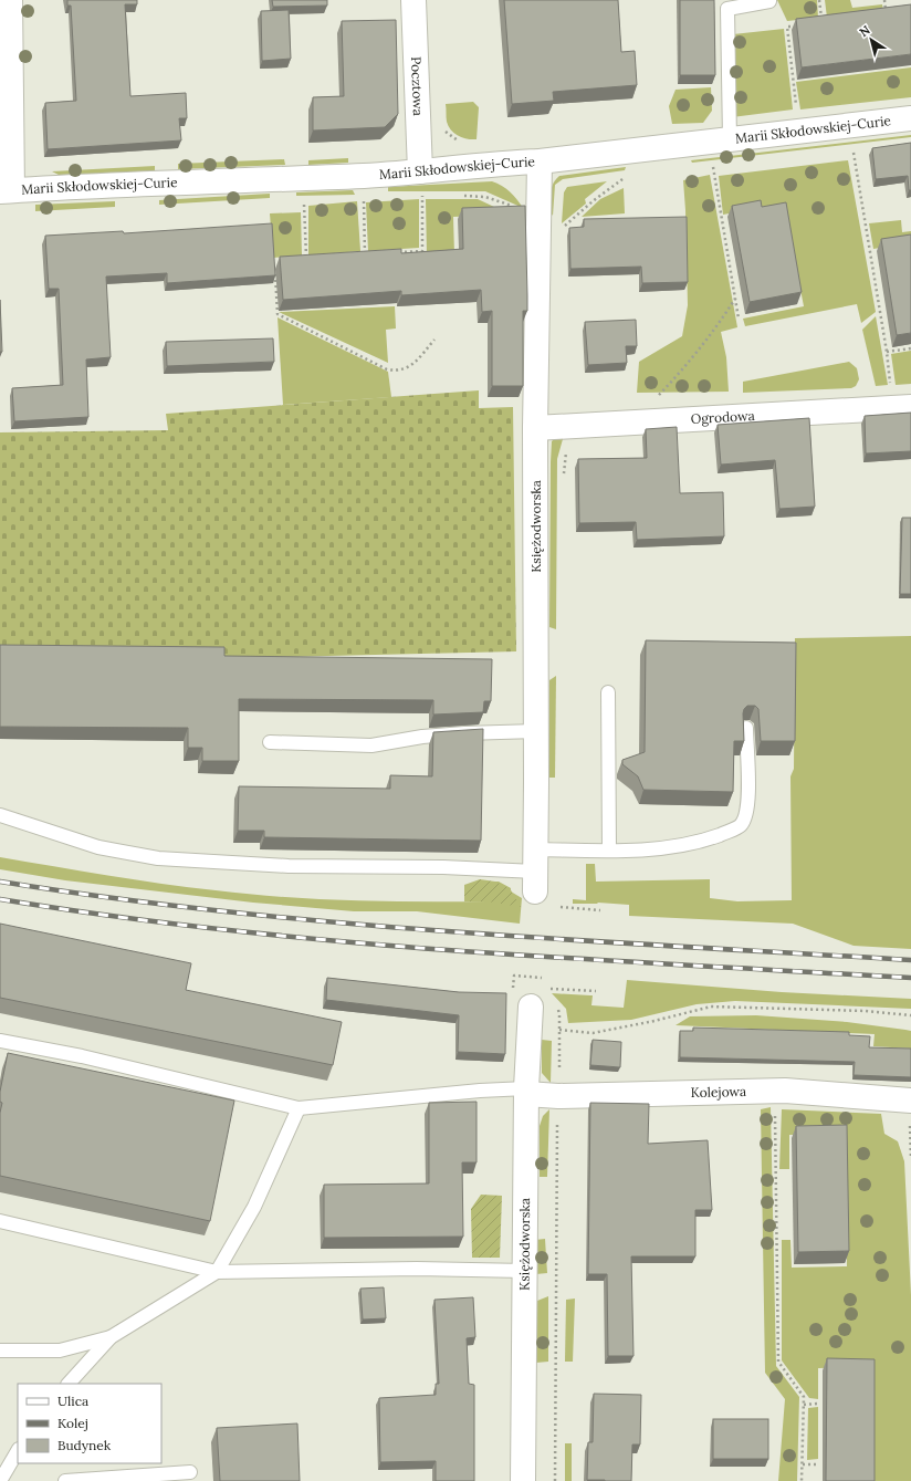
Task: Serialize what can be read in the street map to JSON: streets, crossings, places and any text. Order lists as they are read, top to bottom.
{
  "streets": {
    "street": [
      "Pocztowa",
      "Marii Skłodowskiej-Curie",
      "Ogrodowa",
      "Księżodworska",
      "Kolejowa"
    ]
  },
  "crossings": [
    ["Pocztowa", "Marii Skłodowskiej-Curie"],
    ["Marii Skłodowskiej-Curie", "Księżodworska"],
    ["Ogrodowa", "Księżodworska"],
    ["Księżodworska", "Kolejowa"]
  ],
  "legend": ["Ulica", "Kolej", "Budynek"],
  "north": "top left"
}
